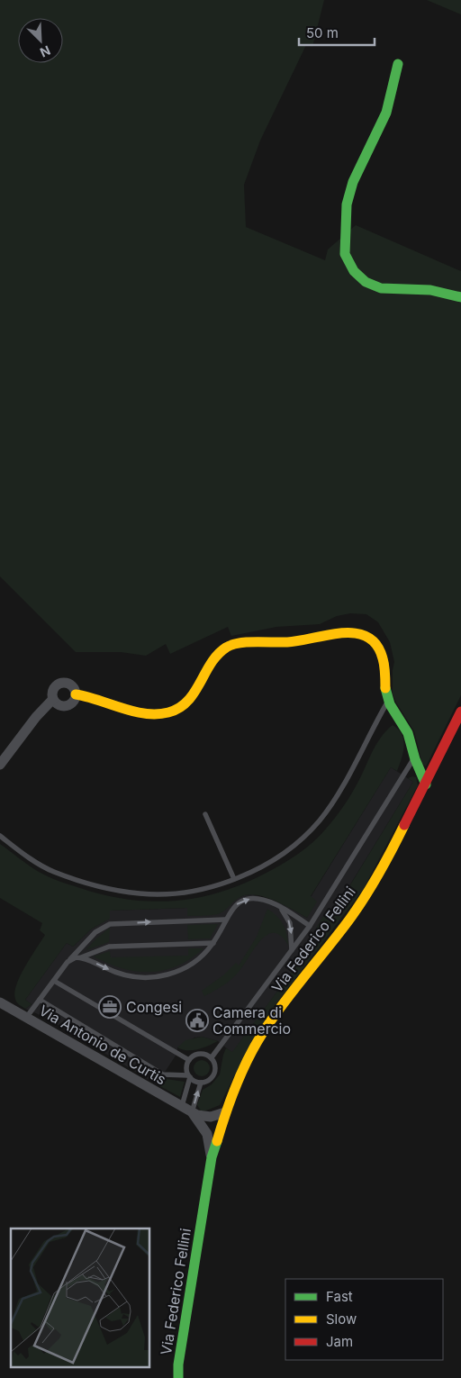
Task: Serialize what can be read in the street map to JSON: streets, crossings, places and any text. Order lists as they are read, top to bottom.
{
  "streets": {
    "street": ["Via Federico Fellini", "Via Antonio de Curtis"]
  },
  "places": {
    "office": ["Congesi"],
    "public building": ["Camera di Commercio"]
  },
  "legend": ["Fast", "Slow", "Jam"],
  "scale_bar": "50 m",
  "north": "bottom right"
}
